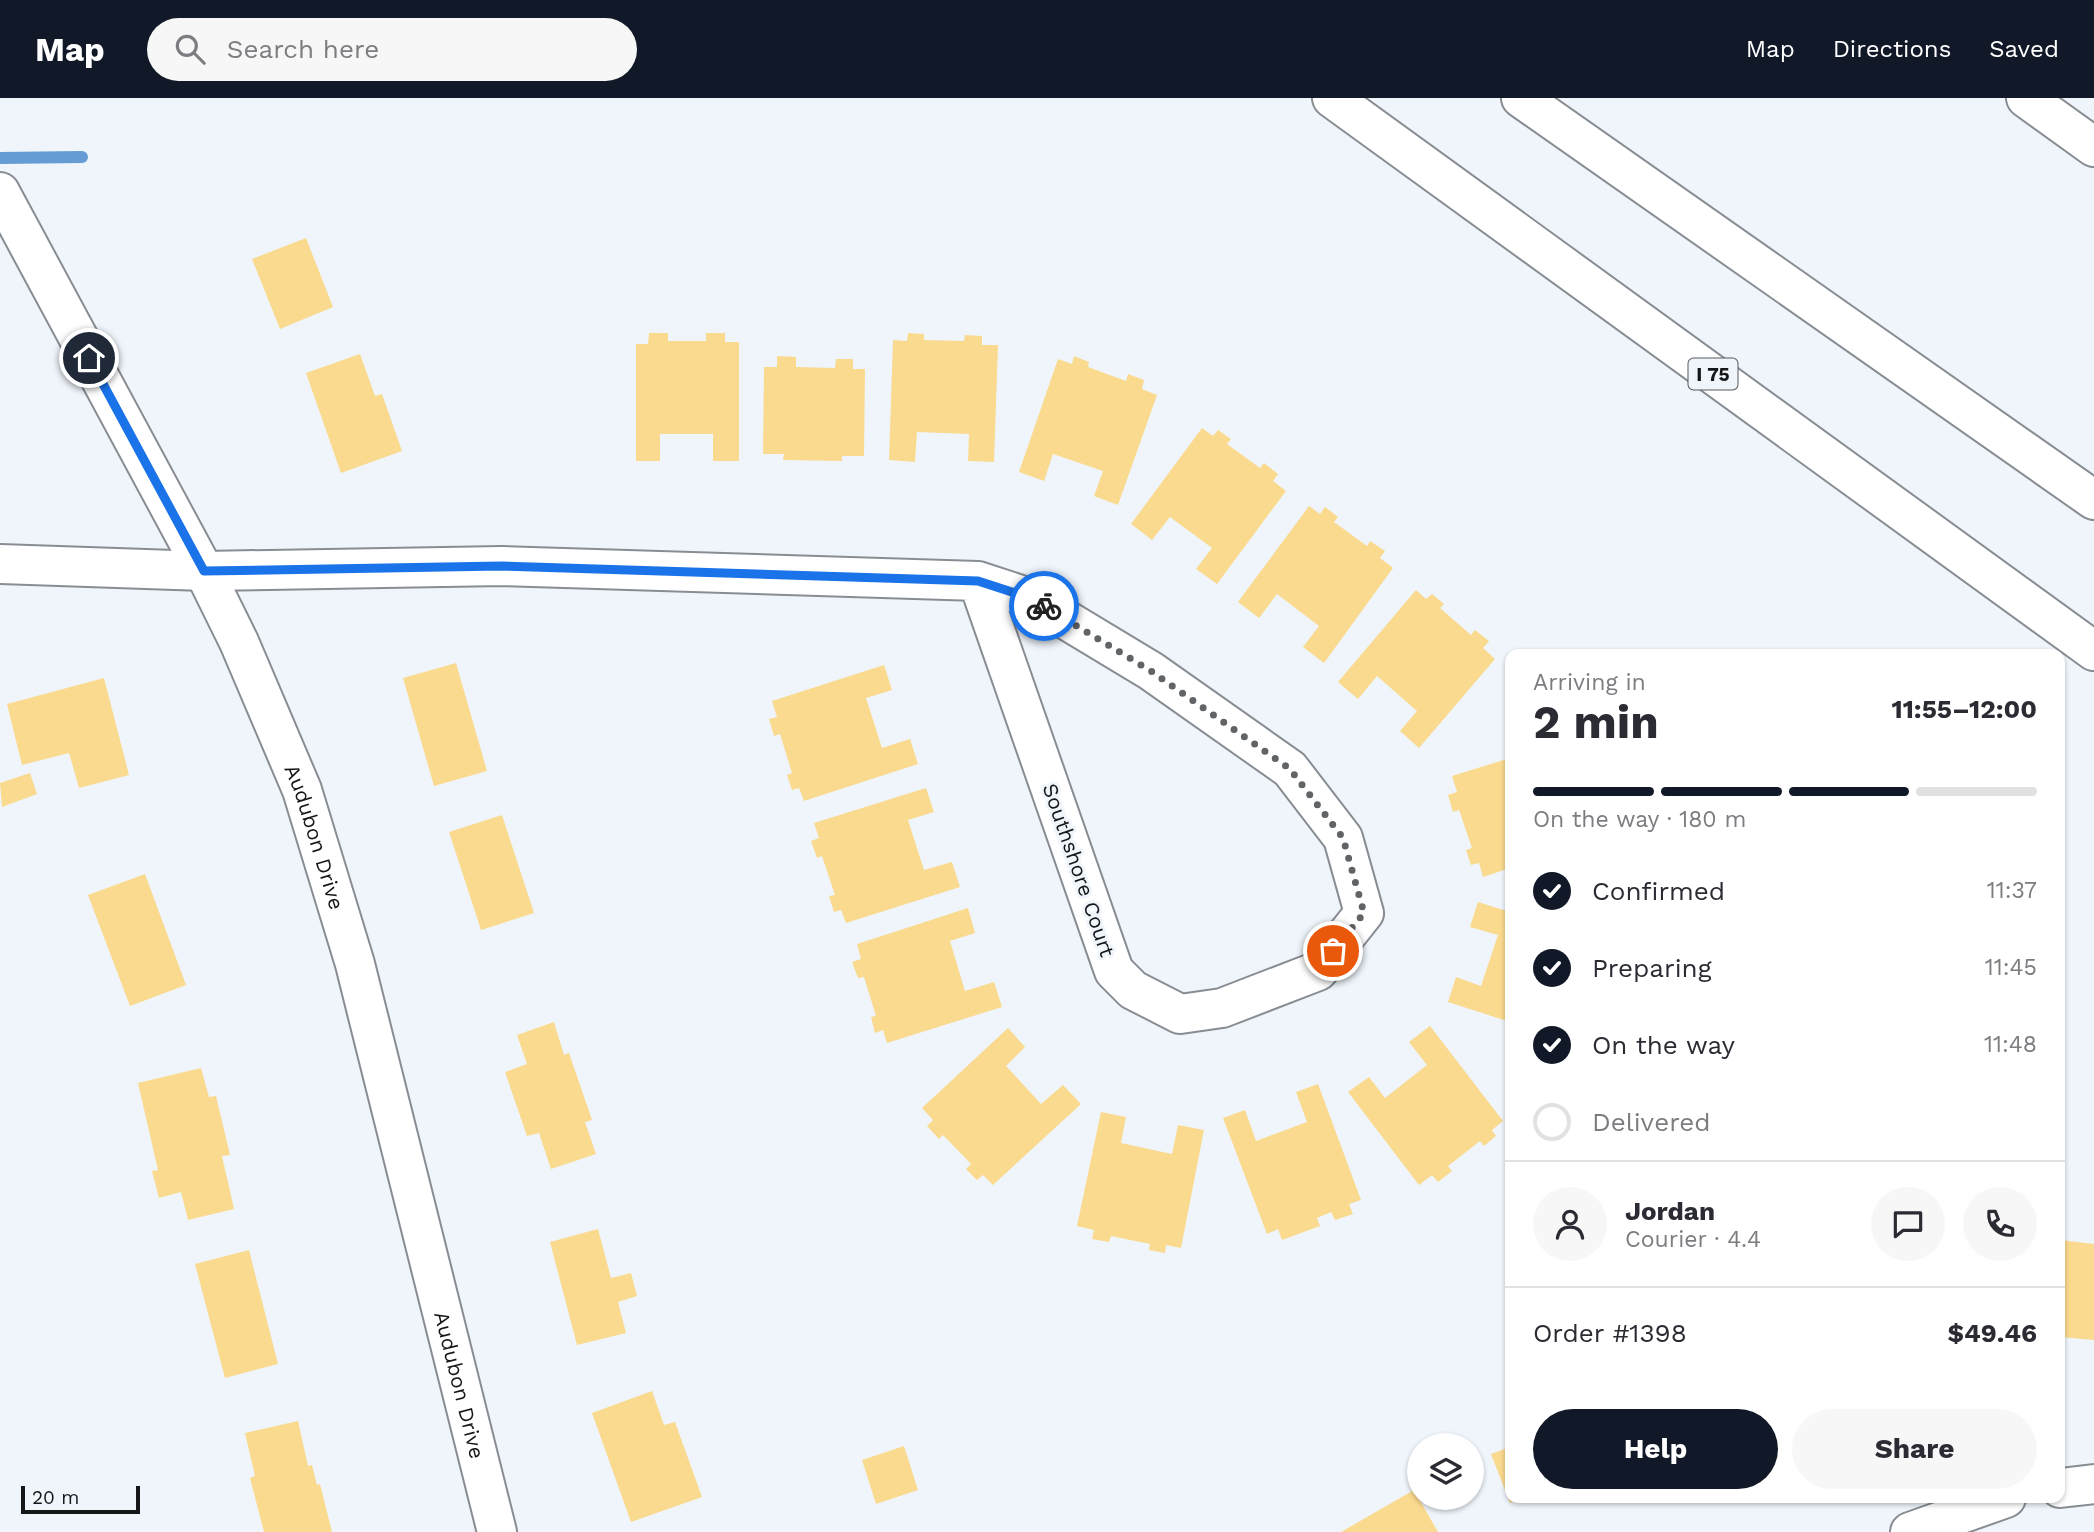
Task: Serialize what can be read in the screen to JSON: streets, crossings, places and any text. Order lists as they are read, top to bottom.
{
  "streets": {
    "main road": ["I 75", "Audubon Drive", "Southshore Court"]
  },
  "crossings": [
    ["Audubon Drive", "Southshore Court"]
  ],
  "scale_bar": "20 m",
  "page": {
    "header": "Map",
    "search": "Search here",
    "nav": ["Map", "Directions", "Saved"],
    "heading": ["2 min", "Arriving in", "11:55–12:00"],
    "panel": [
      "Jordan",
      "Courier · 4.4",
      "Order #1398",
      "$49.46"
    ],
    "bar": "On the way · 180 m",
    "list": [
      ["Confirmed", "11:37"],
      ["Preparing", "11:45"],
      ["On the way", "11:48"],
      "Delivered"
    ],
    "buttons": ["Help", "Share"],
    "scale": "20 m"
  }
}
